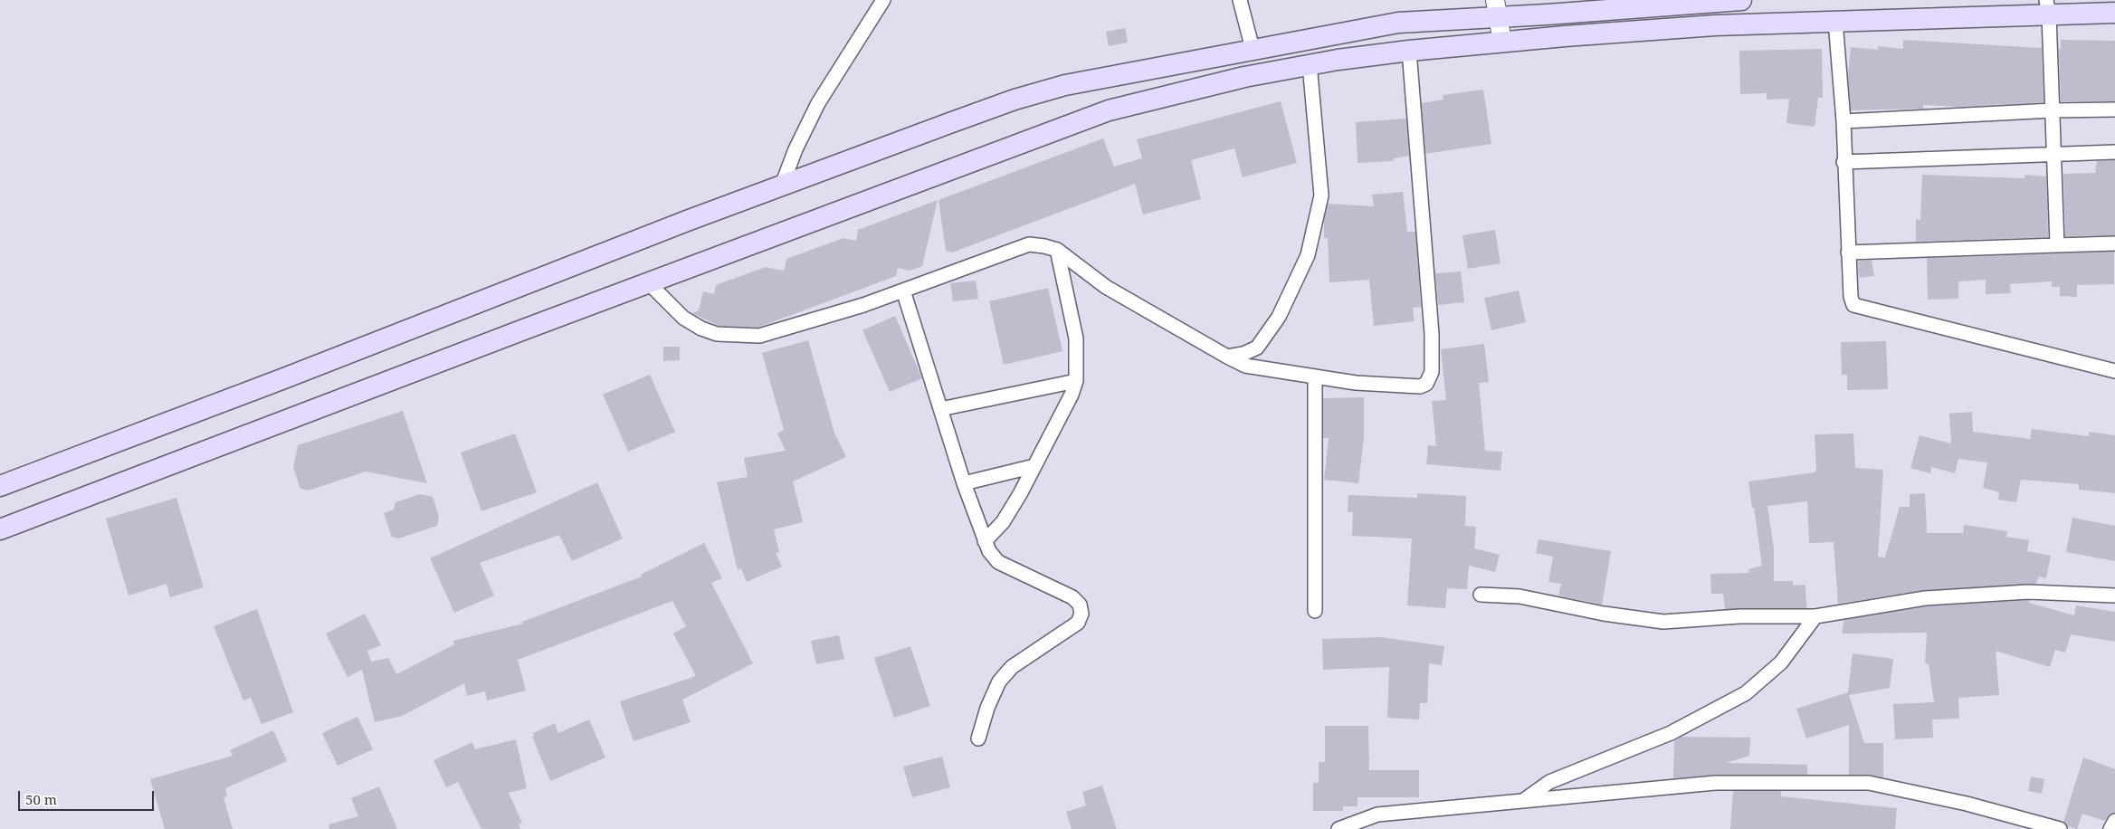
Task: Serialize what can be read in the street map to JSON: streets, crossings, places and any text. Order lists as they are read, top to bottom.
{
  "scale_bar": "50 m"
}
